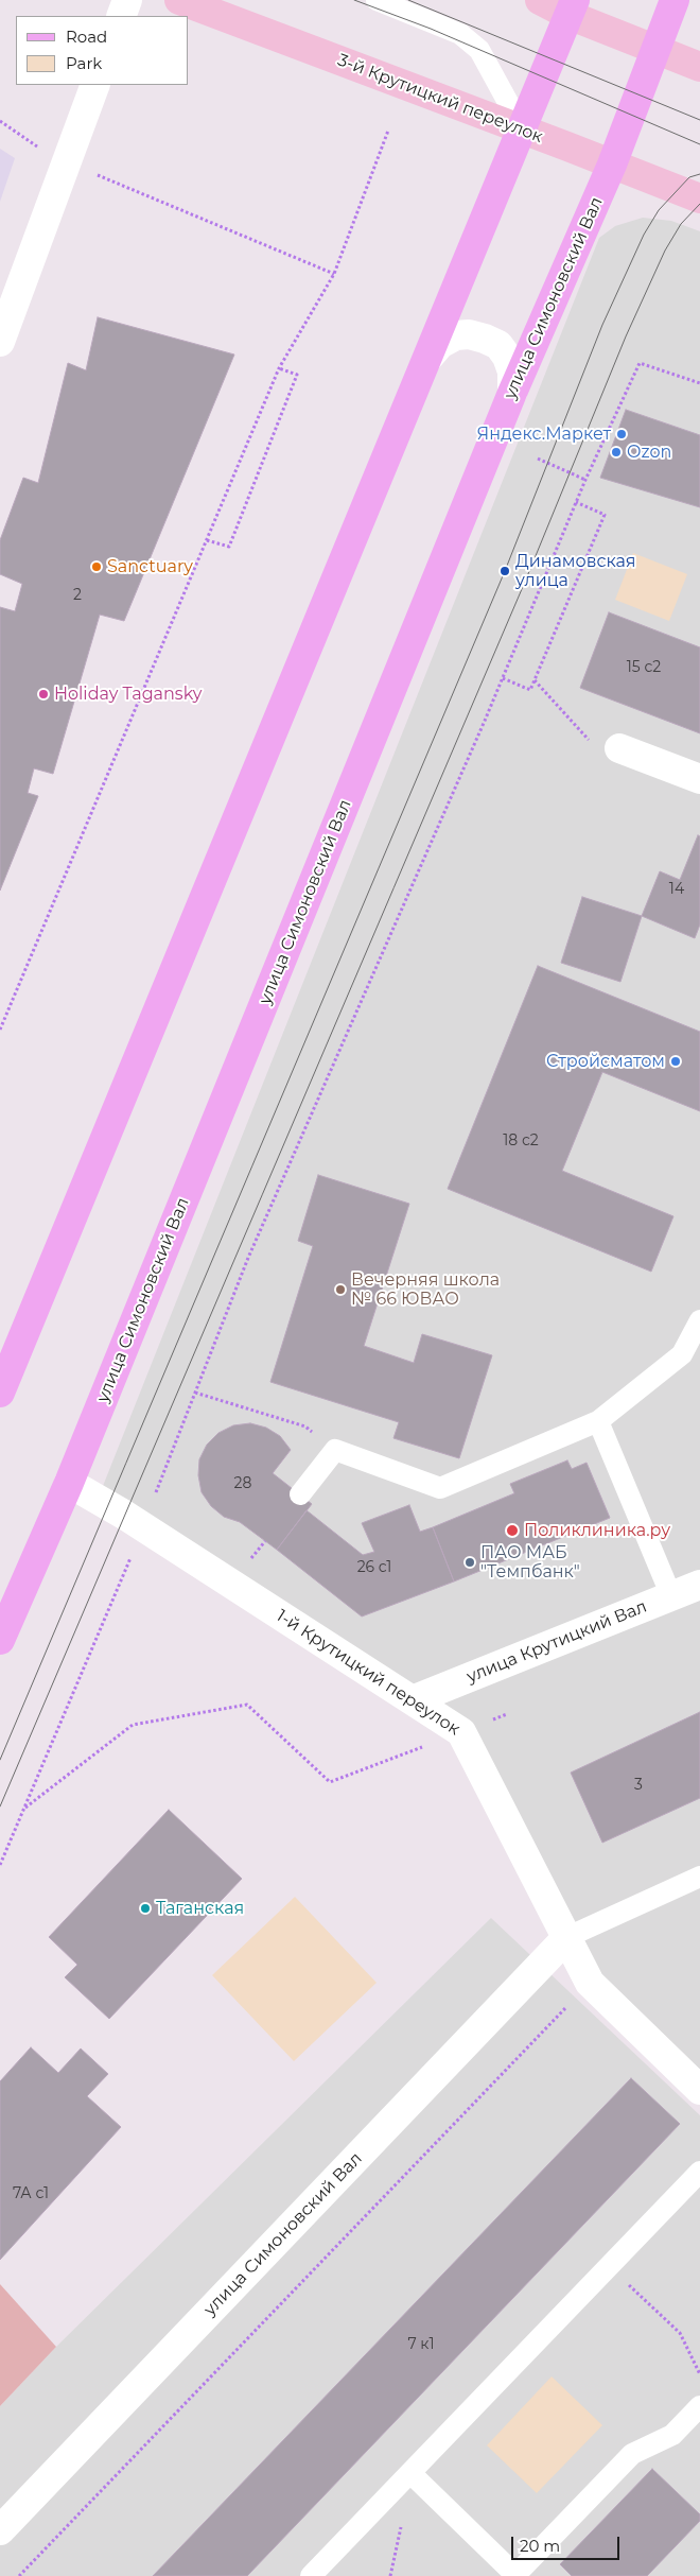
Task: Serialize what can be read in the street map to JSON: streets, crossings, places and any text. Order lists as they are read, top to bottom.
{
  "streets": {
    "main road": ["3-й Крутицкий переулок", "улица Симоновский Вал"],
    "street": ["улица Крутицкий Вал", "1-й Крутицкий переулок"]
  },
  "crossings": [
    ["3-й Крутицкий переулок", "улица Симоновский Вал"],
    ["улица Симоновский Вал", "1-й Крутицкий переулок"],
    ["улица Крутицкий Вал", "1-й Крутицкий переулок"]
  ],
  "places": [
    "Яндекс.Маркет",
    "Ozon",
    "Sanctuary",
    "Динамовская улица",
    "Holiday Tagansky",
    "Стройсматом",
    "Вечерняя школа № 66 ЮВАО",
    "Поликлиника.ру",
    "ПАО МАБ \"Темпбанк\"",
    "Таганская"
  ],
  "house_numbers": [
    "2",
    "15 c2",
    "14",
    "18 с2",
    "28",
    "26 с1",
    "3",
    "7А с1",
    "7 к1"
  ],
  "legend": ["Road", "Park"],
  "scale_bar": "20 m"
}
